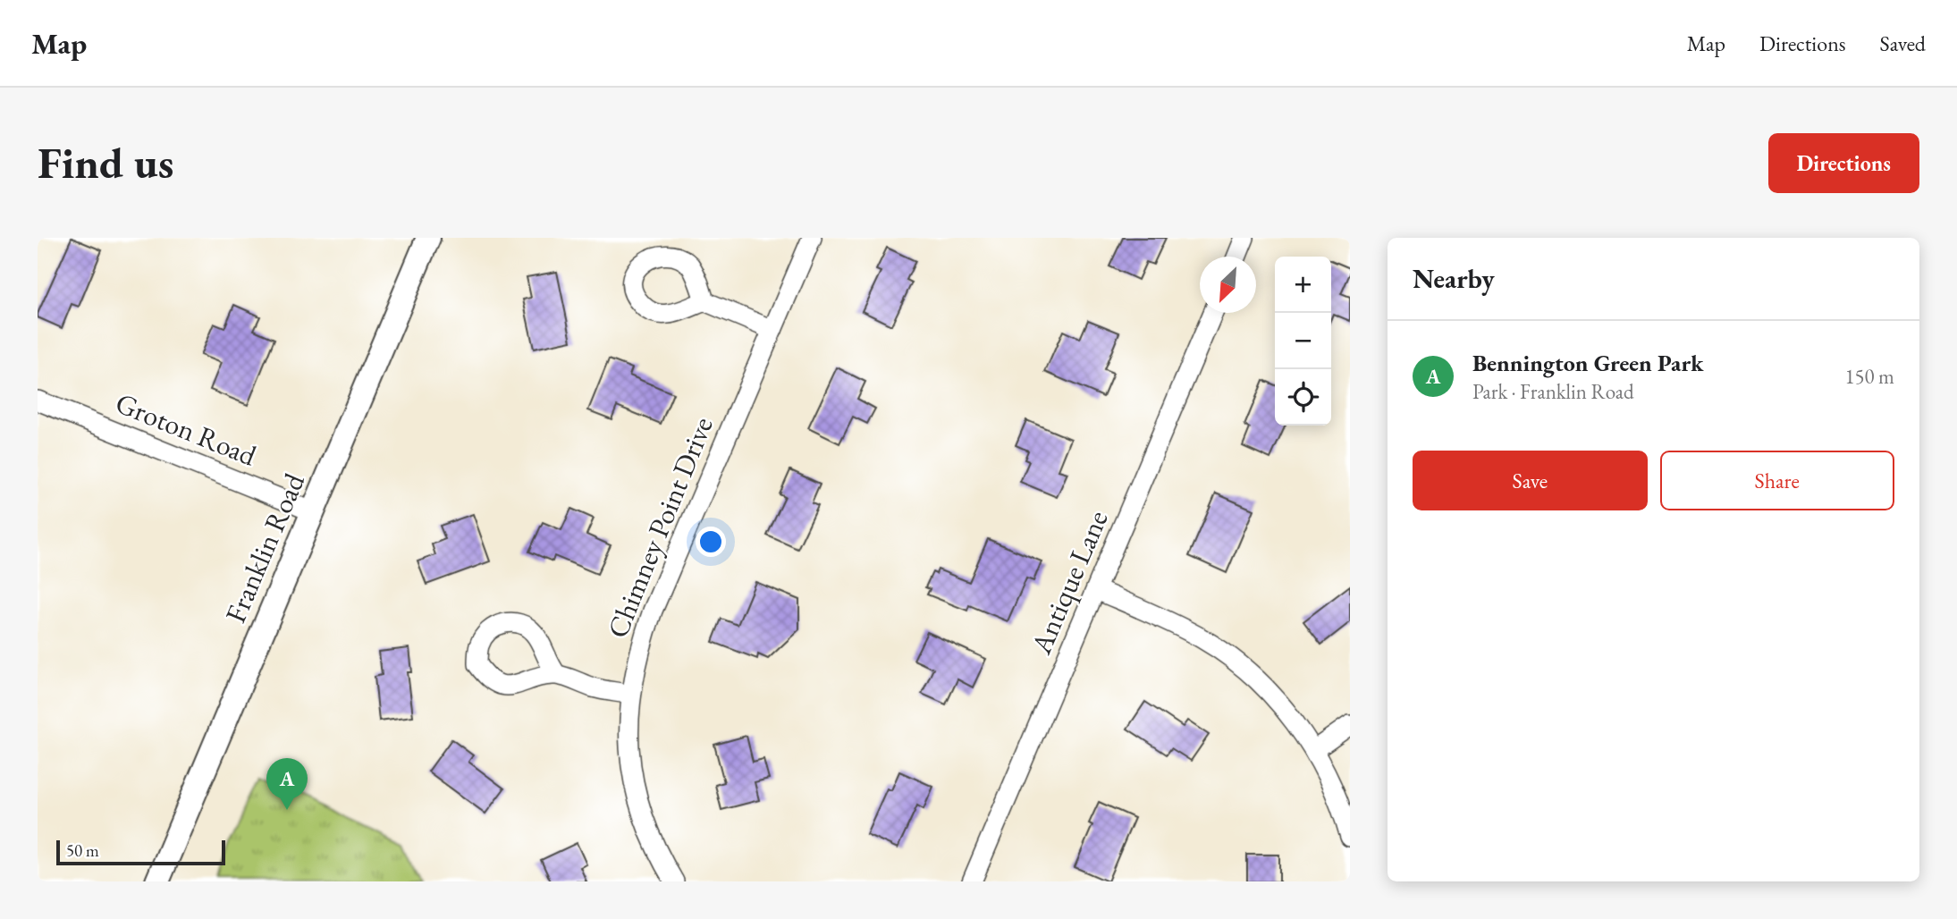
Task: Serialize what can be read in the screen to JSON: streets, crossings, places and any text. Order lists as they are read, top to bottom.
{
  "streets": {
    "street": [
      "Groton Road",
      "Chimney Point Drive",
      "Franklin Road",
      "Antique Lane"
    ]
  },
  "crossings": [
    ["Groton Road", "Franklin Road"]
  ],
  "scale_bar": "50 m",
  "north": "bottom left",
  "page": {
    "header": "Map",
    "nav": ["Map", "Directions", "Saved"],
    "buttons": [
      "Directions",
      ["Save", "Share"]
    ],
    "title": "Find us",
    "heading": "Nearby",
    "map_buttons": ["+", "−"],
    "list": [
      {
        "mark": "A",
        "name": "Bennington Green Park",
        "note": "Park · Franklin Road",
        "value": "150 m"
      }
    ],
    "pins": "A",
    "scale": "50 m"
  }
}
